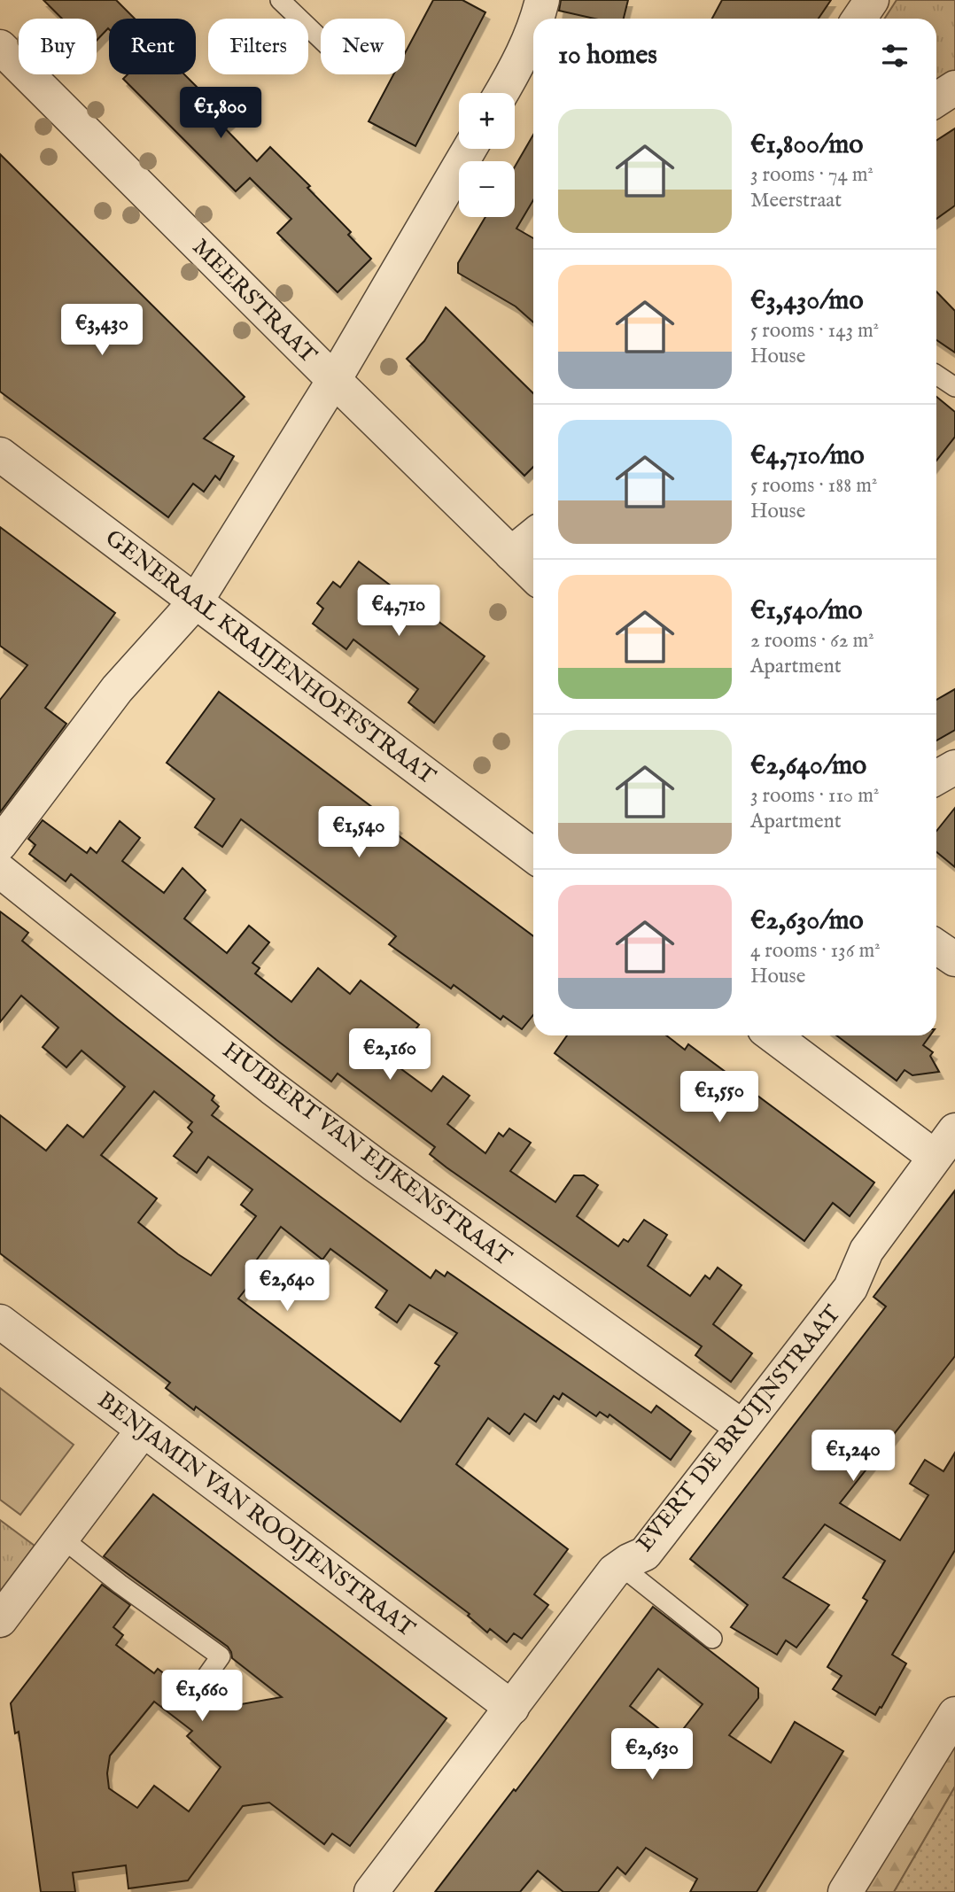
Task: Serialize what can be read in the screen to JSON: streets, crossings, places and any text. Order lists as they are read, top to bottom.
{
  "streets": {
    "street": [
      "MEERSTRAAT",
      "GENERAAL KRAIJENHOFFSTRAAT",
      "HUIBERT VAN EIJKENSTRAAT",
      "EVERT DE BRUIJNSTRAAT",
      "BENJAMIN VAN ROOIJENSTRAAT"
    ]
  },
  "crossings": [
    ["HUIBERT VAN EIJKENSTRAAT", "EVERT DE BRUIJNSTRAAT"],
    ["EVERT DE BRUIJNSTRAAT", "BENJAMIN VAN ROOIJENSTRAAT"]
  ],
  "page": {
    "chip": [
      "Buy",
      "Rent",
      "Filters",
      "New"
    ],
    "heading": "10 homes",
    "price": [
      "€1,800",
      "€3,430",
      "€4,710",
      "€1,540",
      "€2,160",
      "€1,550",
      "€2,640",
      "€1,240",
      "€1,660",
      "€2,630"
    ],
    "map_buttons": ["+", "−"],
    "list": [
      {
        "name": "€1,800/mo",
        "note": "3 rooms · 74 m² · Meerstraat"
      },
      {
        "name": "€3,430/mo",
        "note": "5 rooms · 143 m² · House"
      },
      {
        "name": "€4,710/mo",
        "note": "5 rooms · 188 m² · House"
      },
      {
        "name": "€1,540/mo",
        "note": "2 rooms · 62 m² · Apartment"
      },
      {
        "name": "€2,640/mo",
        "note": "3 rooms · 110 m² · Apartment"
      },
      {
        "name": "€2,630/mo",
        "note": "4 rooms · 136 m² · House"
      }
    ]
  }
}
